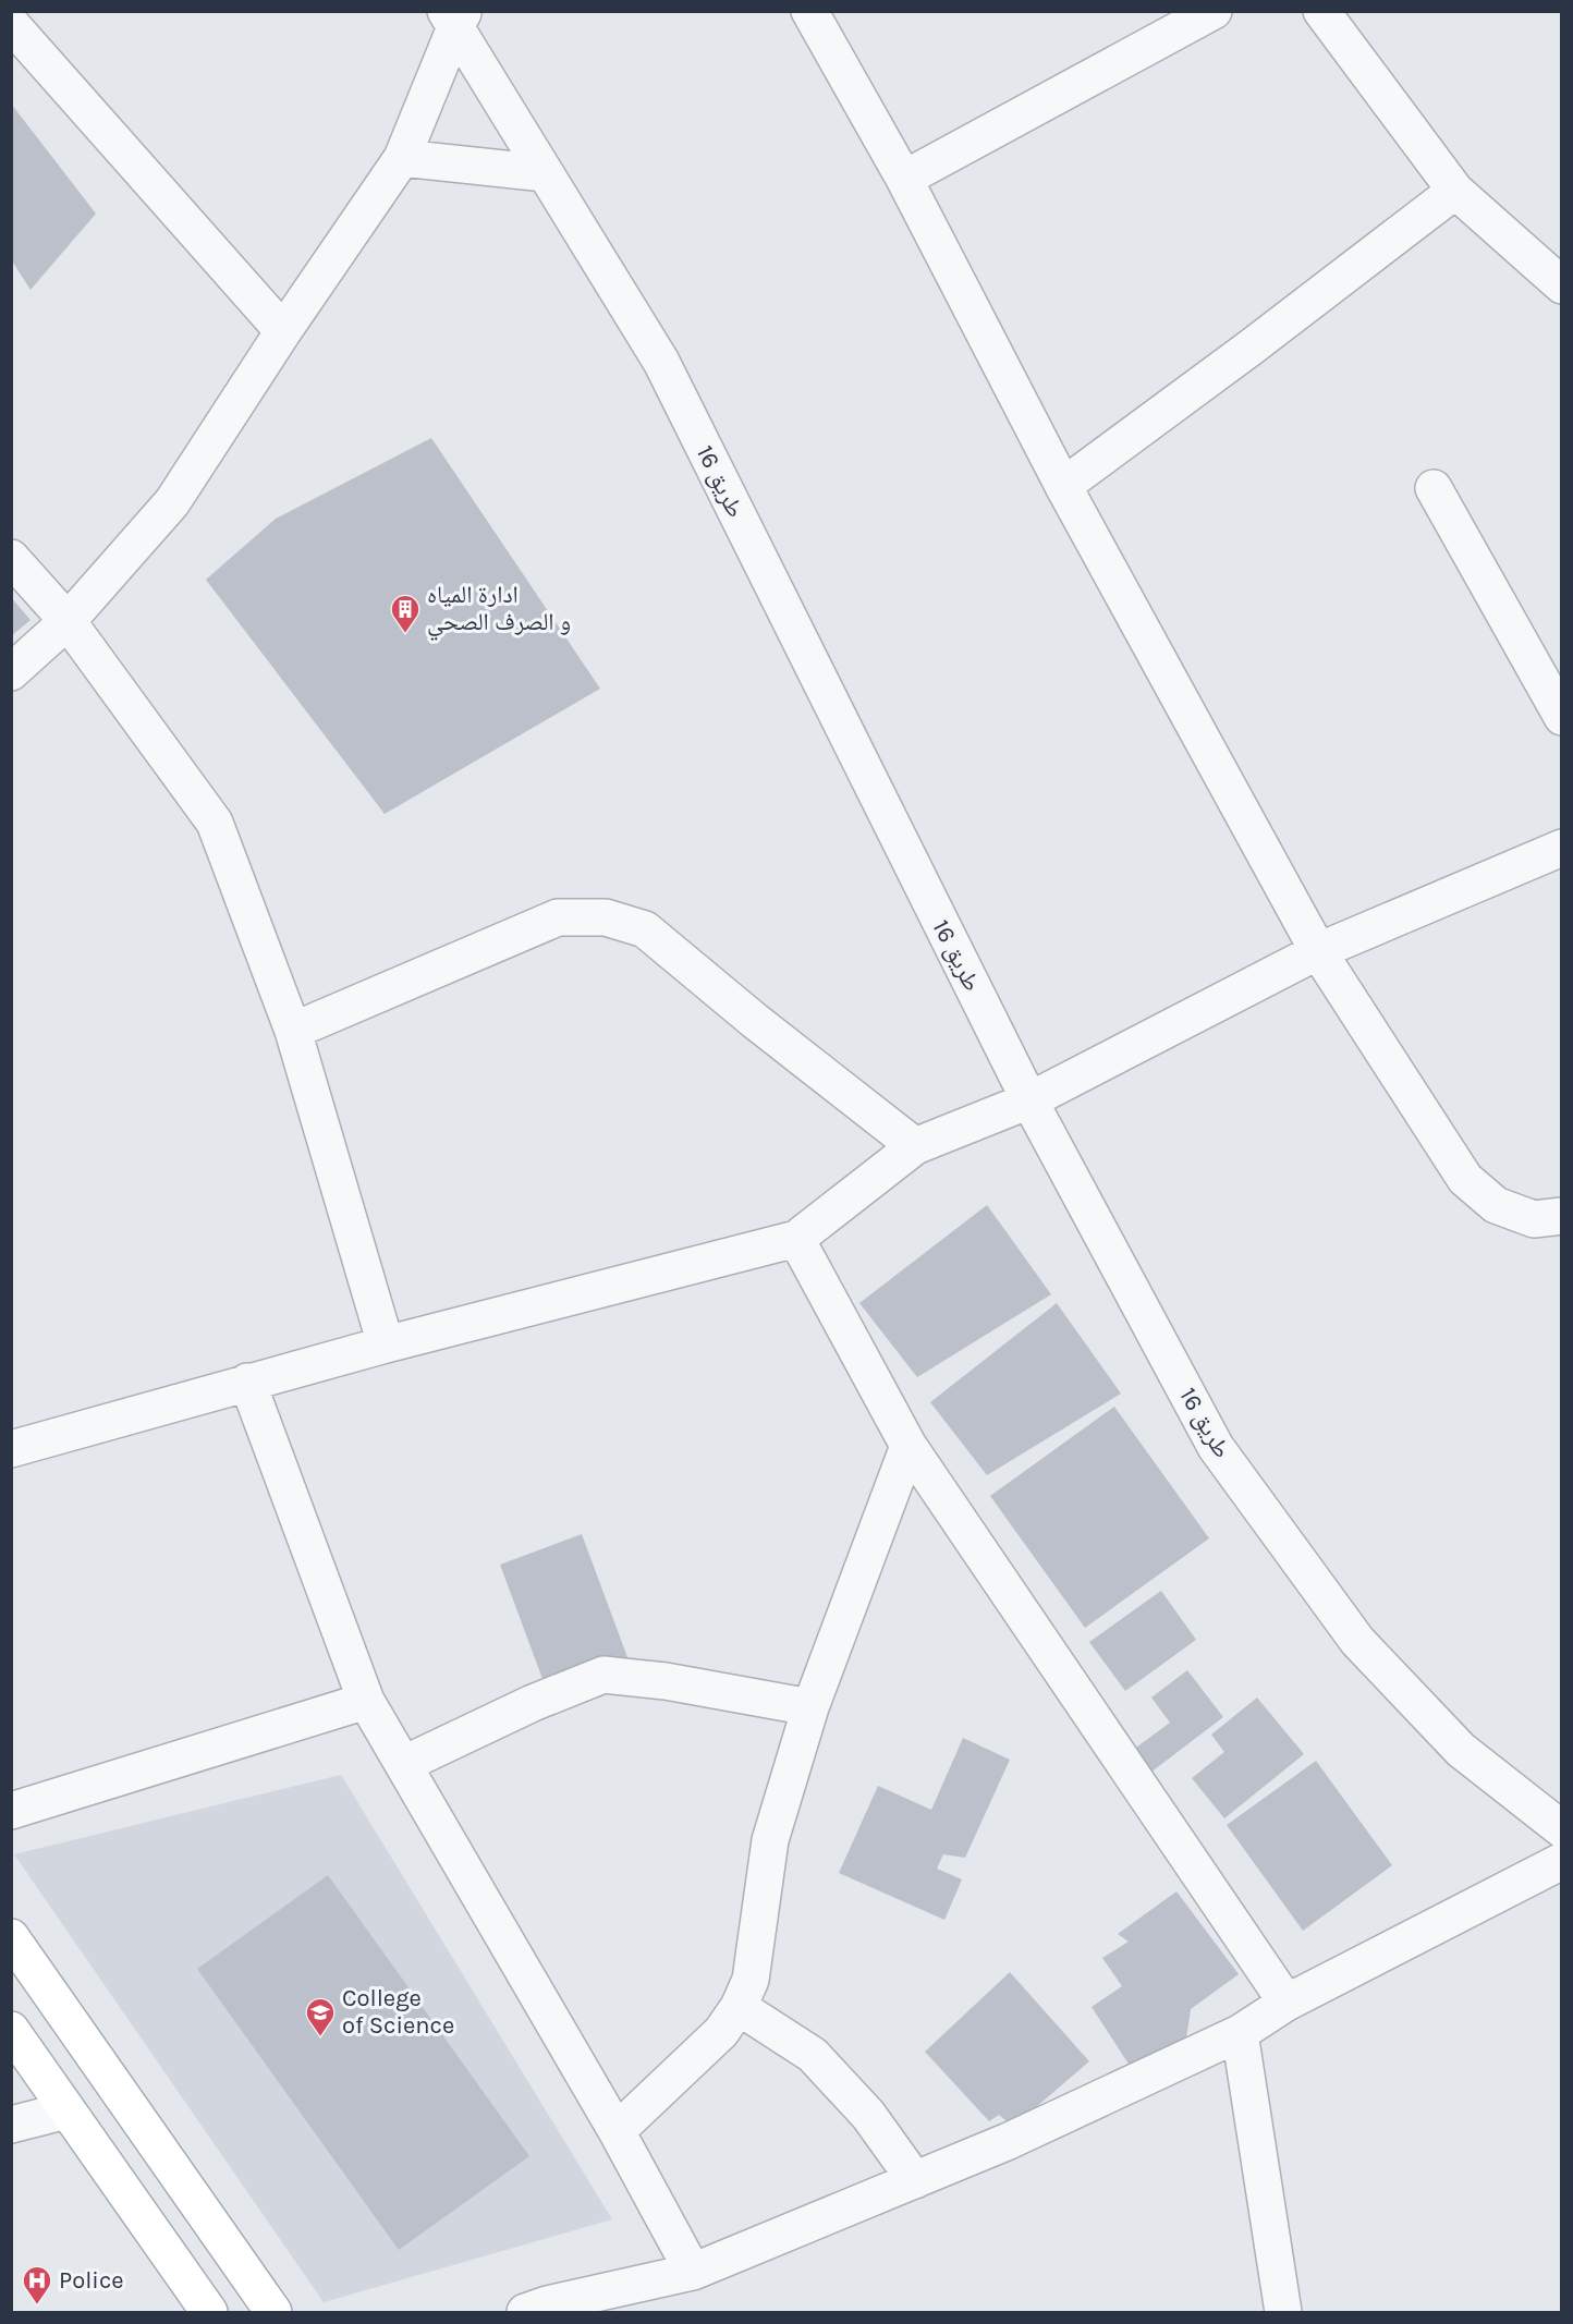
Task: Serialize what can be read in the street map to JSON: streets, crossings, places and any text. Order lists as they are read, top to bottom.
{
  "streets": {
    "street": ["طريق 16"]
  },
  "places": {
    "building": ["ادارة المياه و الصرف الصحي"],
    "school or university": ["College of Science"],
    "hospital": ["Police"]
  }
}
